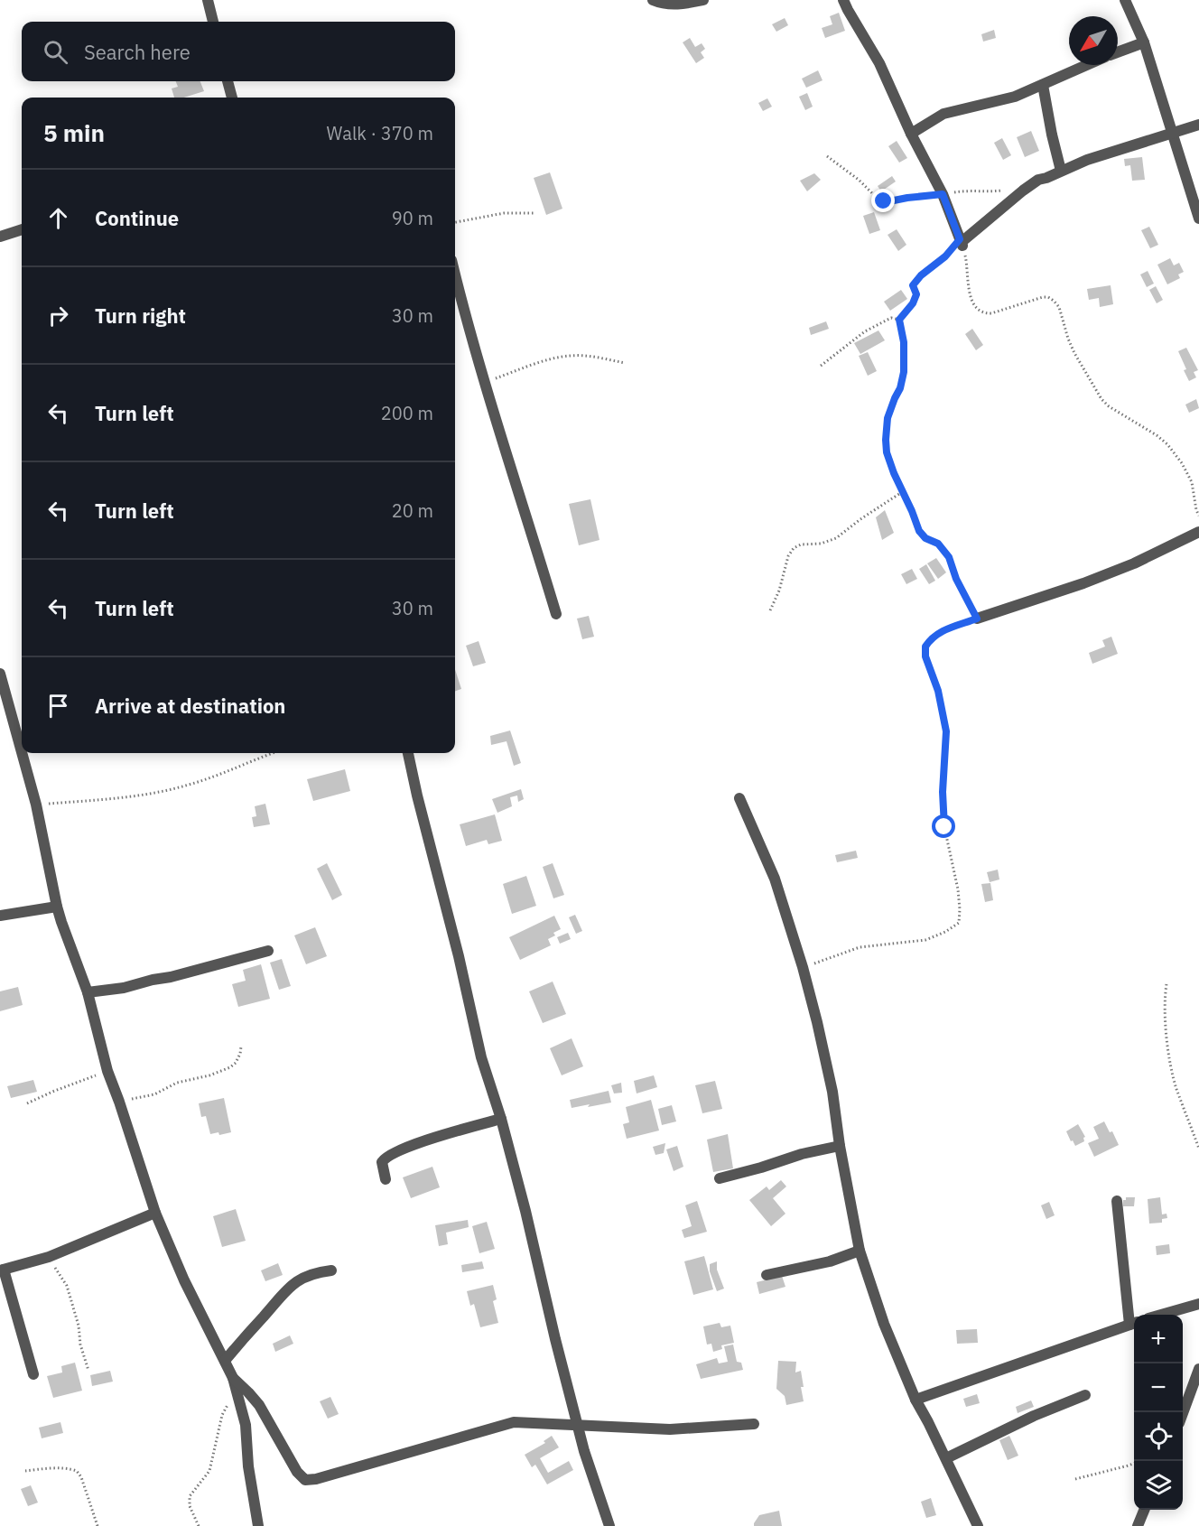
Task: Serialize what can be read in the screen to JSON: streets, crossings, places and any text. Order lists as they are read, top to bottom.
{
  "north": "bottom left",
  "page": {
    "search": "Search here",
    "heading": ["5 min", "Walk · 370 m"],
    "list": [
      ["Continue", "90 m"],
      ["Turn right", "30 m"],
      ["Turn left", "200 m"],
      ["Turn left", "20 m"],
      ["Turn left", "30 m"],
      "Arrive at destination"
    ],
    "map_buttons": ["+", "−"]
  }
}
